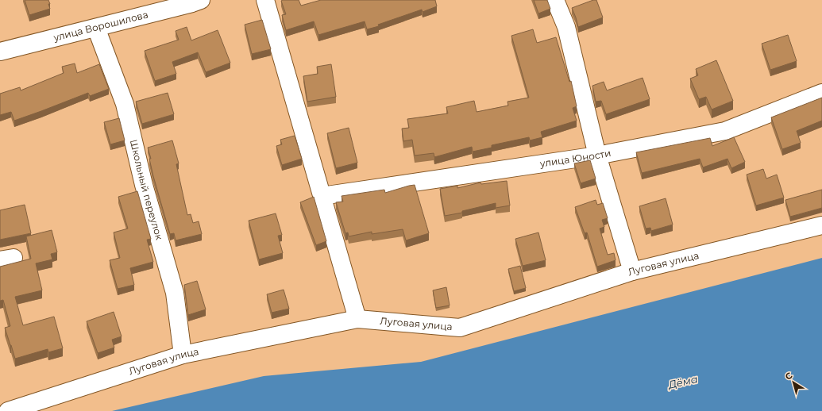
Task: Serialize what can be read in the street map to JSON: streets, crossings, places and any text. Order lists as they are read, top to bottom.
{
  "streets": {
    "street": [
      "улица Ворошилова",
      "улица Юности",
      "Школьный переулок",
      "Луговая улица"
    ]
  },
  "crossings": [
    ["улица Ворошилова", "Школьный переулок"],
    ["Школьный переулок", "Луговая улица"]
  ],
  "water": ["Дёма"],
  "north": "top left"
}
